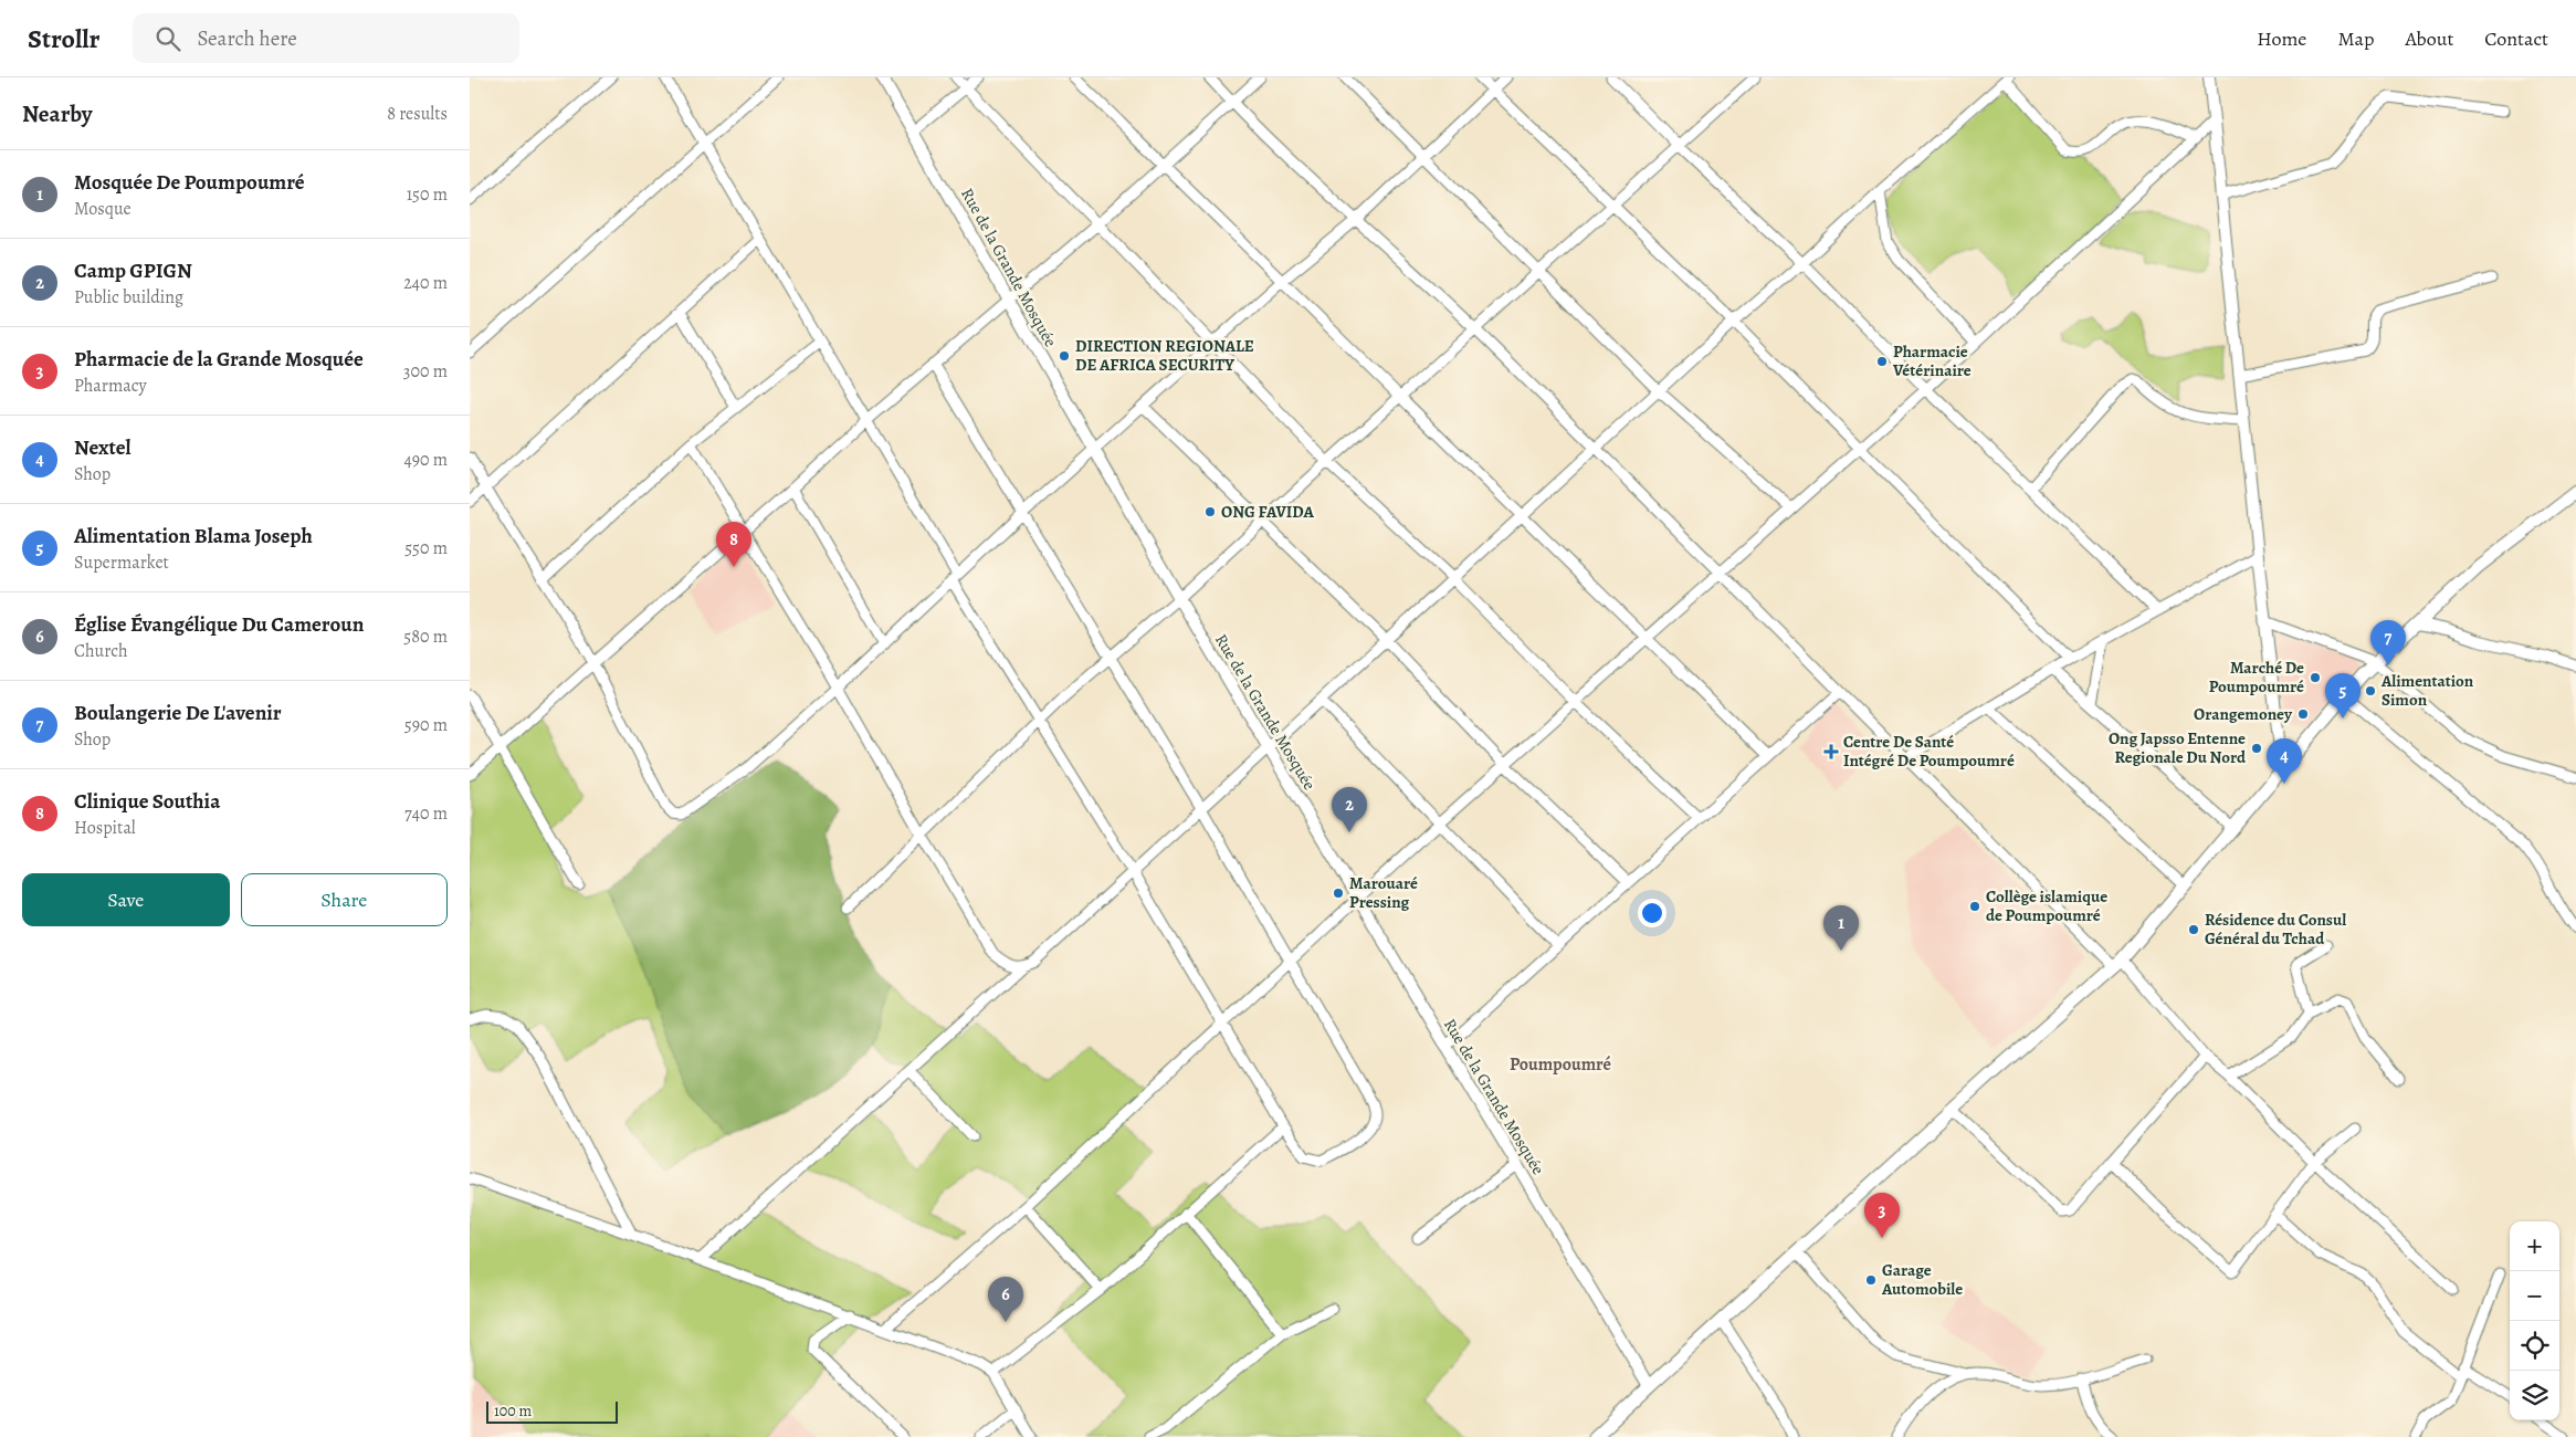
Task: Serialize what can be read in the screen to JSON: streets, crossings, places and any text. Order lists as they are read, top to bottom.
{
  "streets": {
    "street": ["Rue de la Grande Mosquée"]
  },
  "districts": ["Poumpoumré"],
  "places": {
    "other": [
      "DIRECTION REGIONALE DE AFRICA SECURITY",
      "Pharmacie Vétérinaire",
      "ONG FAVIDA",
      "Marché De Poumpoumré",
      "Alimentation Simon",
      "Orangemoney",
      "Ong Japsso Entenne Regionale Du Nord",
      "Marouaré Pressing",
      "Collège islamique de Poumpoumré",
      "Résidence du Consul Général du Tchad",
      "Garage Automobile"
    ],
    "health": ["Centre De Santé Intégré De Poumpoumré"]
  },
  "scale_bar": "100 m",
  "page": {
    "header": "Strollr",
    "search": "Search here",
    "nav": [
      "Home",
      "Map",
      "About",
      "Contact"
    ],
    "heading": ["Nearby", "8 results"],
    "list": [
      {
        "mark": "1",
        "name": "Mosquée De Poumpoumré",
        "note": "Mosque",
        "value": "150 m"
      },
      {
        "mark": "2",
        "name": "Camp GPIGN",
        "note": "Public building",
        "value": "240 m"
      },
      {
        "mark": "3",
        "name": "Pharmacie de la Grande Mosquée",
        "note": "Pharmacy",
        "value": "300 m"
      },
      {
        "mark": "4",
        "name": "Nextel",
        "note": "Shop",
        "value": "490 m"
      },
      {
        "mark": "5",
        "name": "Alimentation Blama Joseph",
        "note": "Supermarket",
        "value": "550 m"
      },
      {
        "mark": "6",
        "name": "Église Évangélique Du Cameroun",
        "note": "Church",
        "value": "580 m"
      },
      {
        "mark": "7",
        "name": "Boulangerie De L'avenir",
        "note": "Shop",
        "value": "590 m"
      },
      {
        "mark": "8",
        "name": "Clinique Southia",
        "note": "Hospital",
        "value": "740 m"
      }
    ],
    "pins": [
      "8",
      "7",
      "5",
      "4",
      "2",
      "1",
      "3",
      "6"
    ],
    "buttons": ["Save", "Share"],
    "map_buttons": ["+", "−"],
    "scale": "100 m"
  }
}
